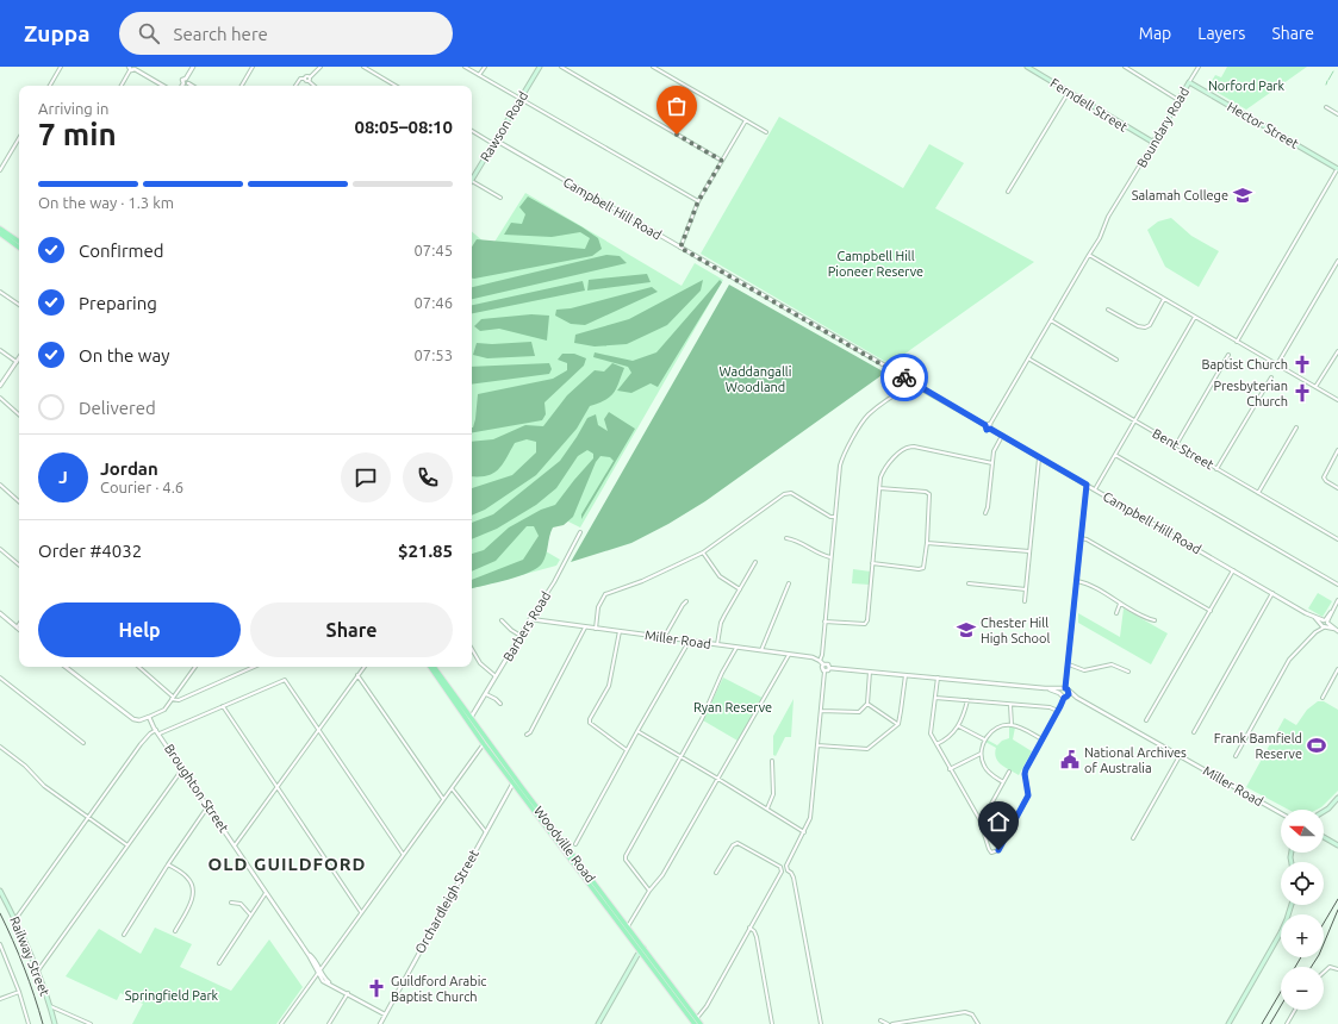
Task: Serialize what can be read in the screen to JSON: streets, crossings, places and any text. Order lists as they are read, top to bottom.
{
  "streets": {
    "main road": [
      "Ferndell Street",
      "Hector Street",
      "Rawson Road",
      "Boundary Road",
      "Woodville Road",
      "Railway Street"
    ],
    "street": [
      "Campbell Hill Road",
      "Bent Street",
      "Barbers Road",
      "Miller Road",
      "Broughton Street",
      "Orchardleigh Street"
    ]
  },
  "crossings": [
    ["Ferndell Street", "Boundary Road"],
    ["Hector Street", "Boundary Road"],
    ["Rawson Road", "Campbell Hill Road"],
    ["Boundary Road", "Campbell Hill Road"],
    ["Boundary Road", "Bent Street"],
    ["Barbers Road", "Miller Road"],
    ["Barbers Road", "Woodville Road"],
    ["Broughton Street", "Orchardleigh Street"],
    ["Woodville Road", "Orchardleigh Street"]
  ],
  "districts": ["OLD GUILDFORD"],
  "parks": [
    "Norford Park",
    "Campbell Hill Pioneer Reserve",
    "Waddangalli Woodland",
    "Ryan Reserve",
    "Springfield Park"
  ],
  "places": {
    "school or university": ["Salamah College", "Chester Hill High School"],
    "church": ["Baptist Church", "Presbyterian Church", "Guildford Arabic Baptist Church"],
    "sports": ["Frank Bamfield Reserve"],
    "public building": ["National Archives of Australia"]
  },
  "north": "left",
  "page": {
    "header": "Zuppa",
    "search": "Search here",
    "nav": ["Map", "Layers", "Share"],
    "heading": ["7 min", "Arriving in", "08:05–08:10"],
    "panel": [
      "Jordan",
      "Courier · 4.6",
      "Order #4032",
      "$21.85"
    ],
    "bar": "On the way · 1.3 km",
    "list": [
      ["Confirmed", "07:45"],
      ["Preparing", "07:46"],
      ["On the way", "07:53"],
      "Delivered"
    ],
    "round": "J",
    "buttons": ["Help", "Share"],
    "map_buttons": ["+", "−"]
  }
}
